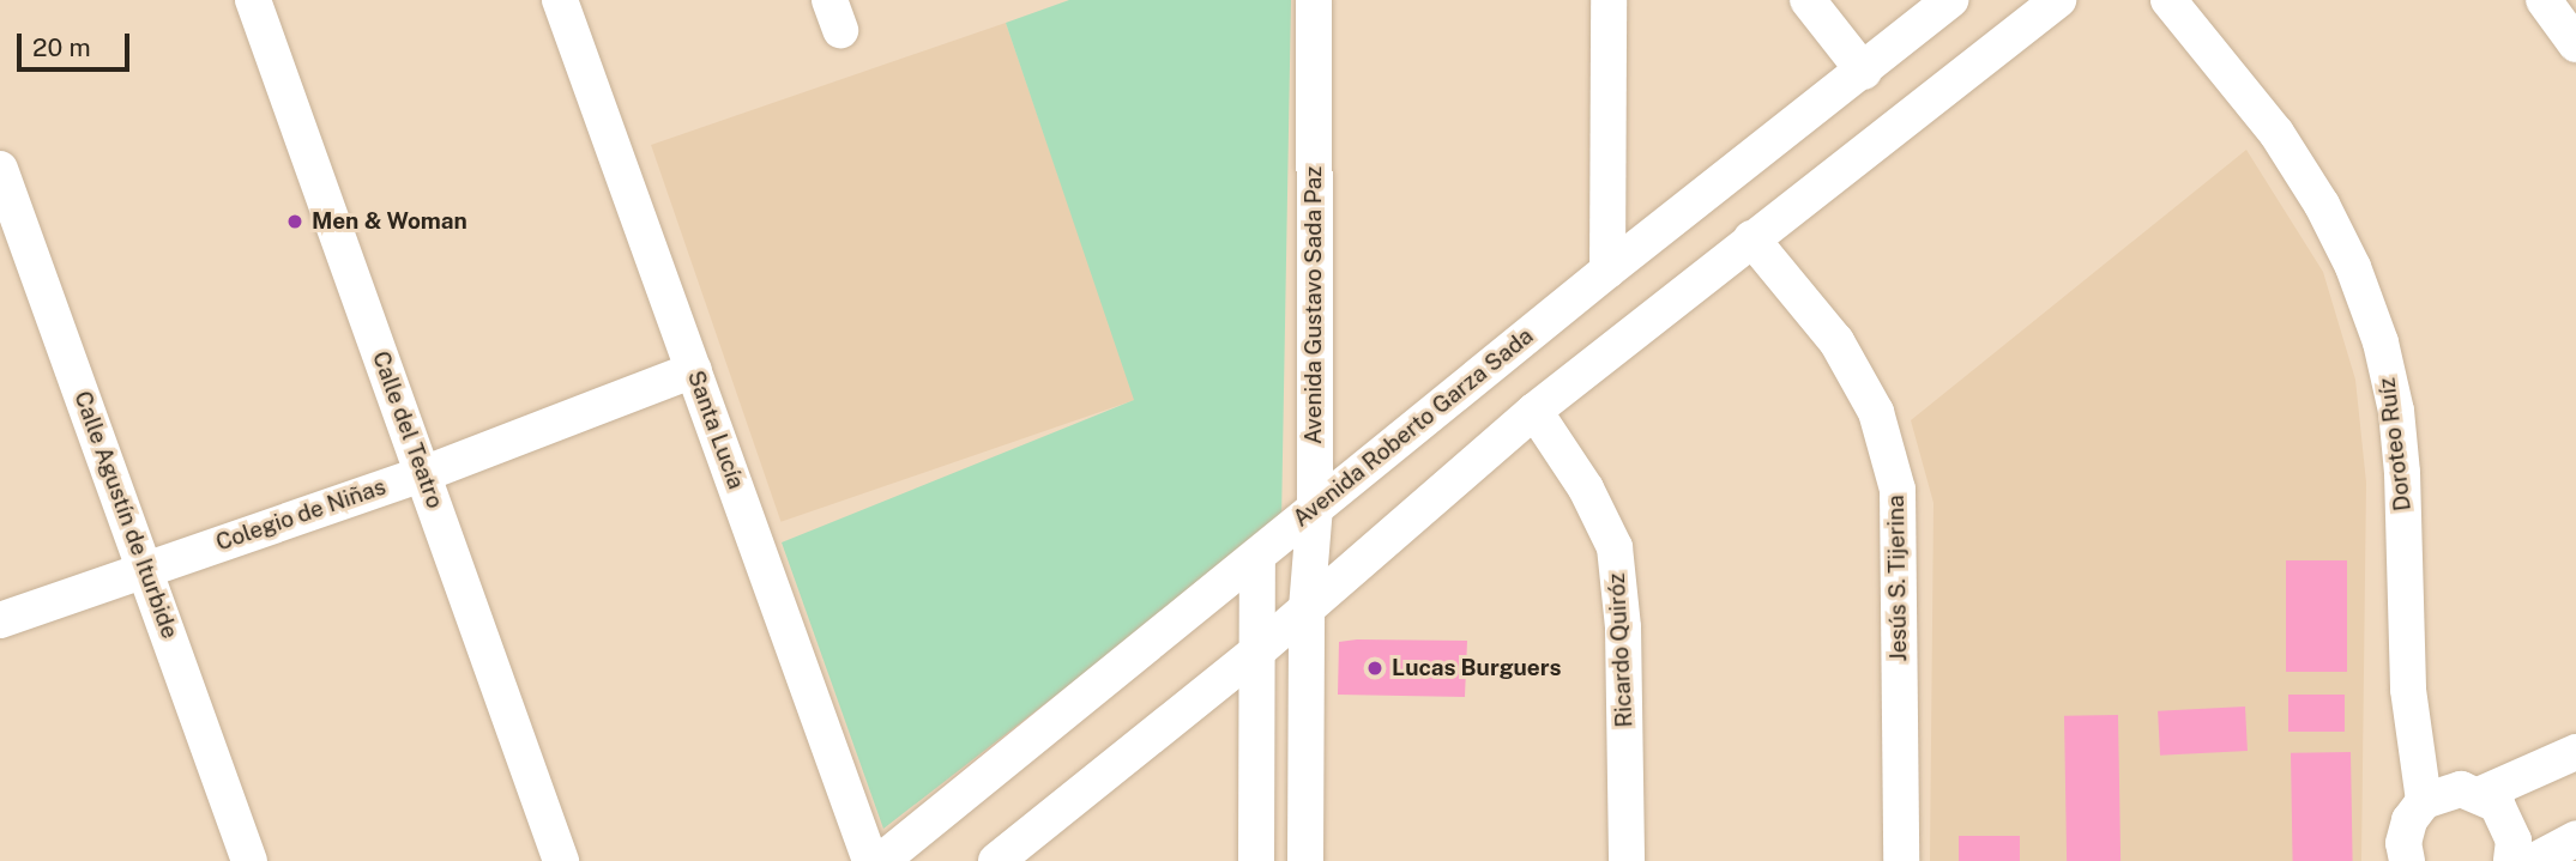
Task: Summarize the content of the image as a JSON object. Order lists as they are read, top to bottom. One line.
{"streets":{"street":["Avenida Gustavo Sada Paz","Avenida Roberto Garza Sada","Calle del Teatro","Santa Lucía","Doroteo Ruíz","Calle Agustín de Iturbide","Colegio de Niñas","Jesús S. Tijerina","Ricardo Quiróz"]},"crossings":[["Avenida Gustavo Sada Paz","Avenida Roberto Garza Sada"],["Calle del Teatro","Colegio de Niñas"],["Santa Lucía","Colegio de Niñas"],["Calle Agustín de Iturbide","Colegio de Niñas"]],"places":["Men & Woman","Lucas Burguers"],"scale_bar":"20 m"}
